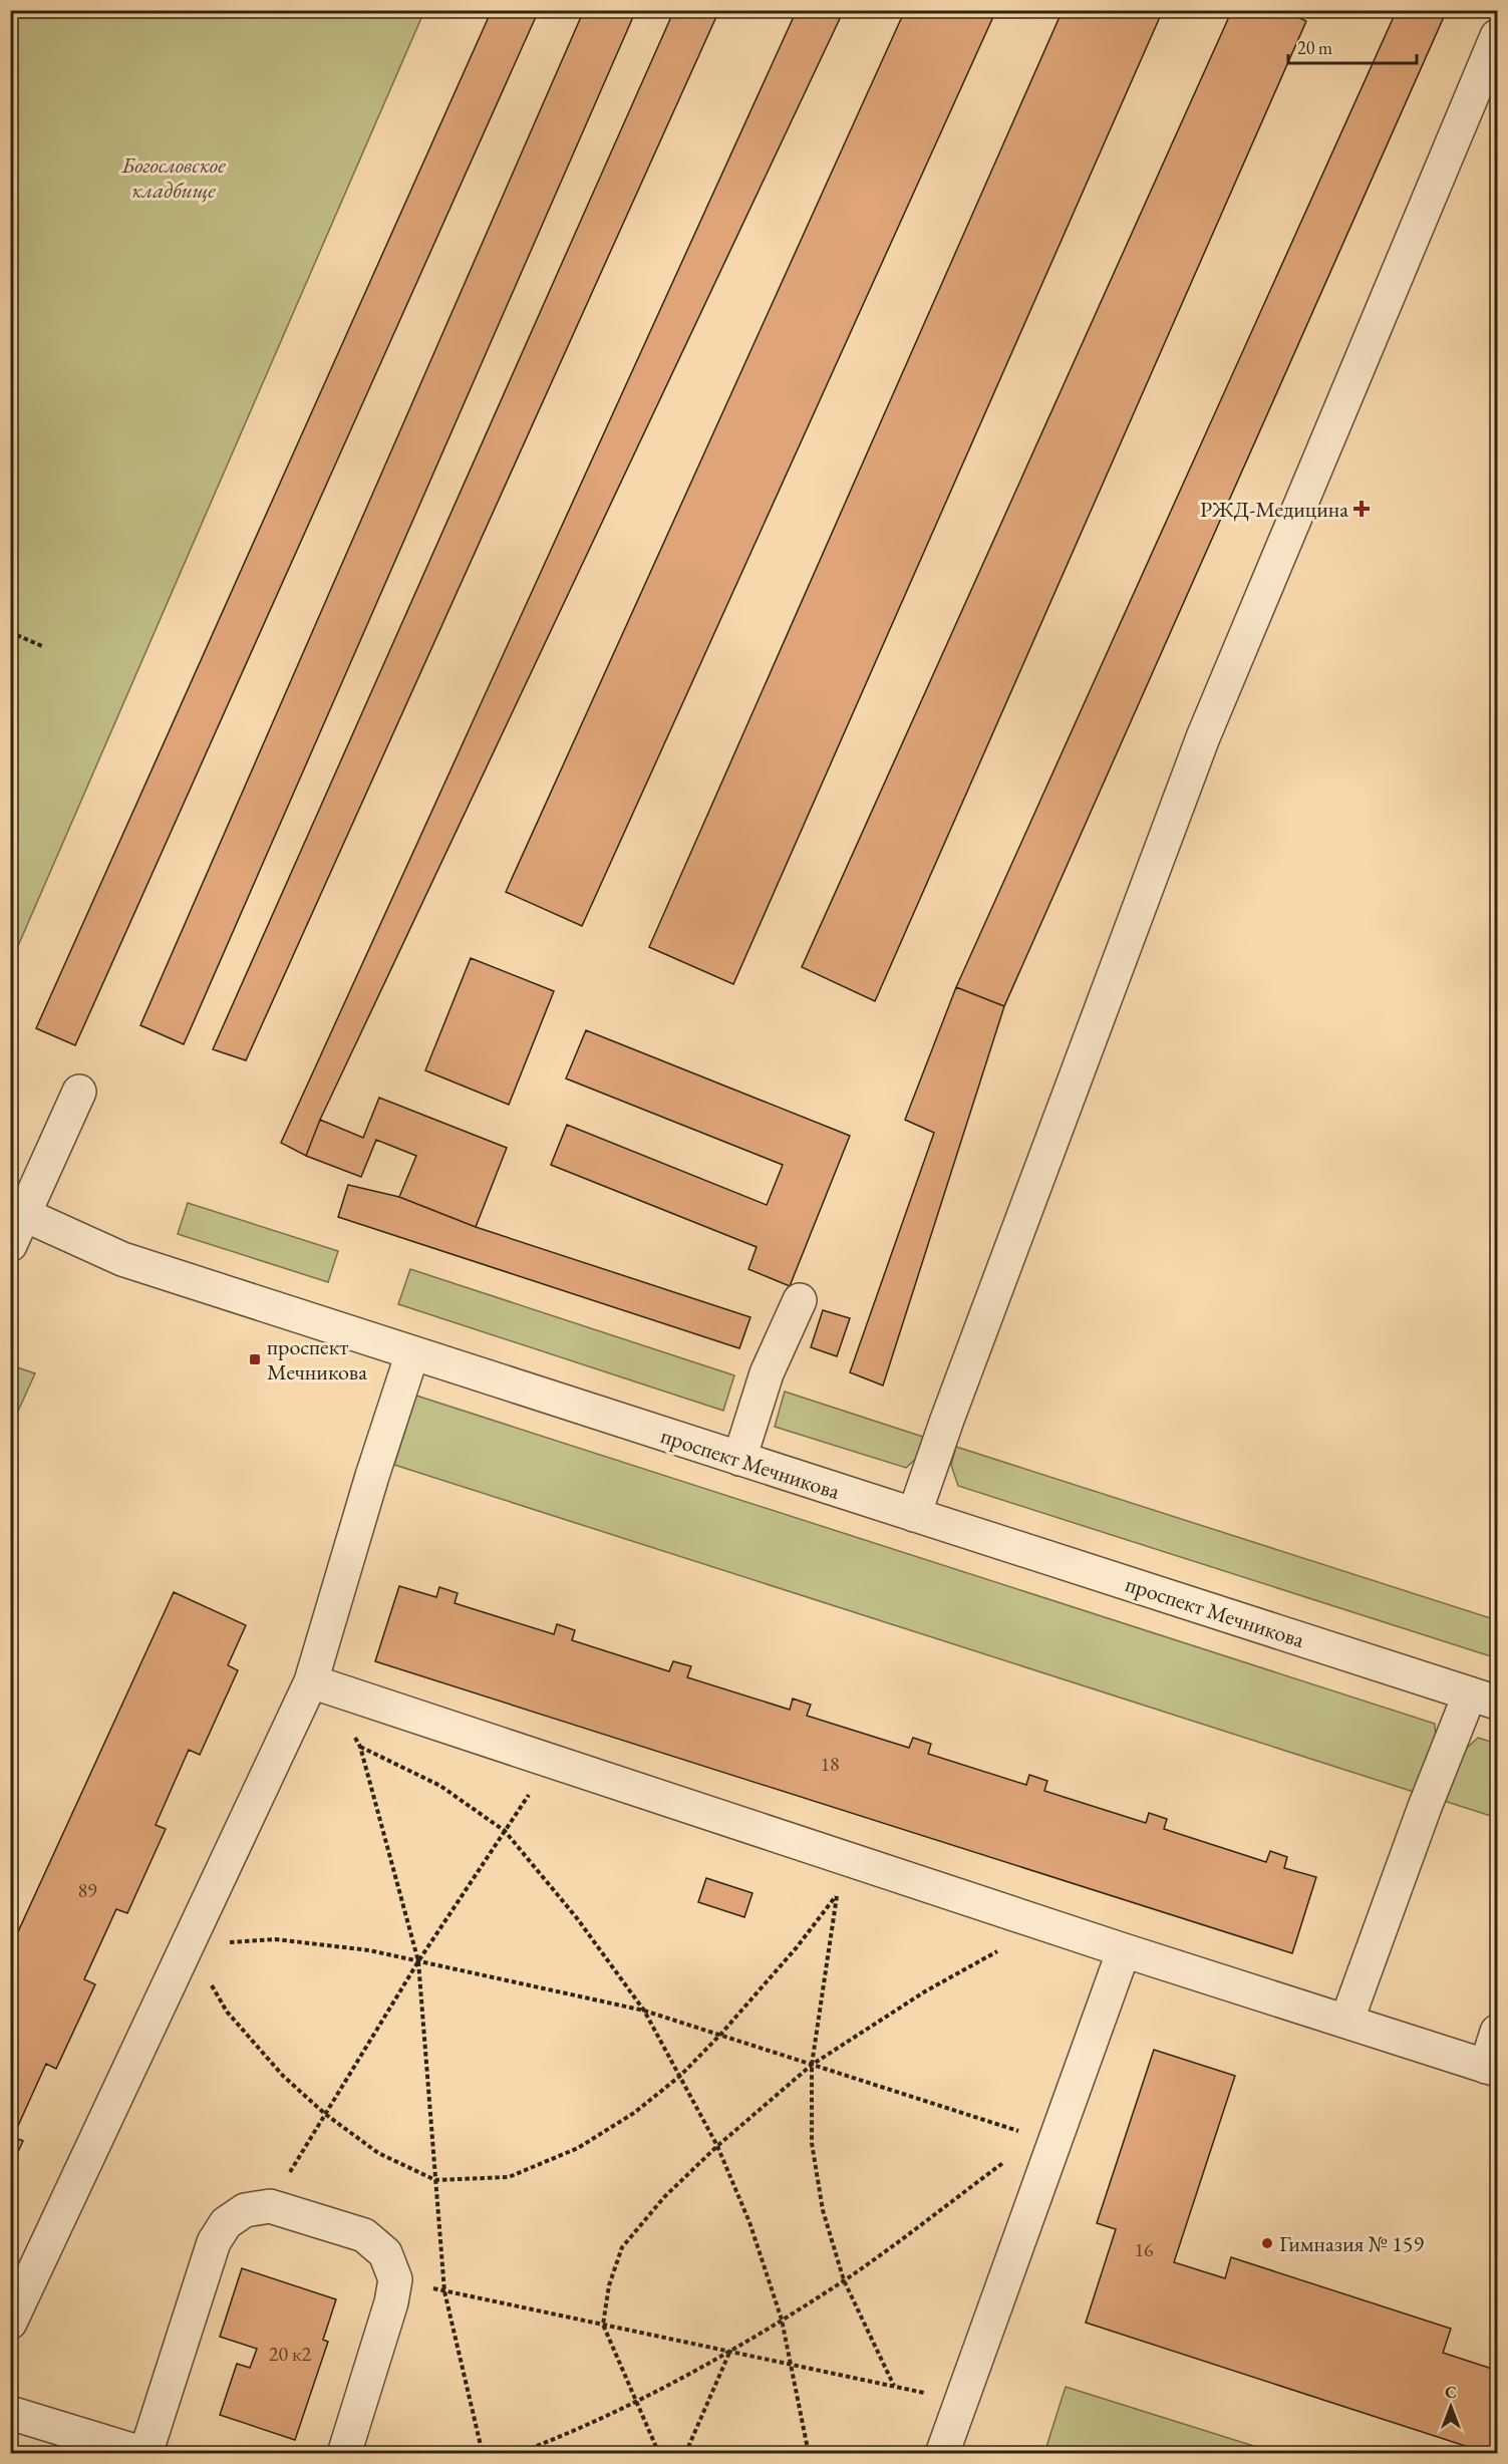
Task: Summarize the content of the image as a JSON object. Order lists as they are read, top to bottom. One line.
{"streets":{"street":["проспект Мечникова"]},"parks":["Богословское кладбище"],"places":{"health":["РЖД-Медицина"],"transit":["проспект Мечникова"],"other":["Гимназия № 159"]},"house_numbers":["18","89","16","20 к2"],"scale_bar":"20 m","north":"top"}
